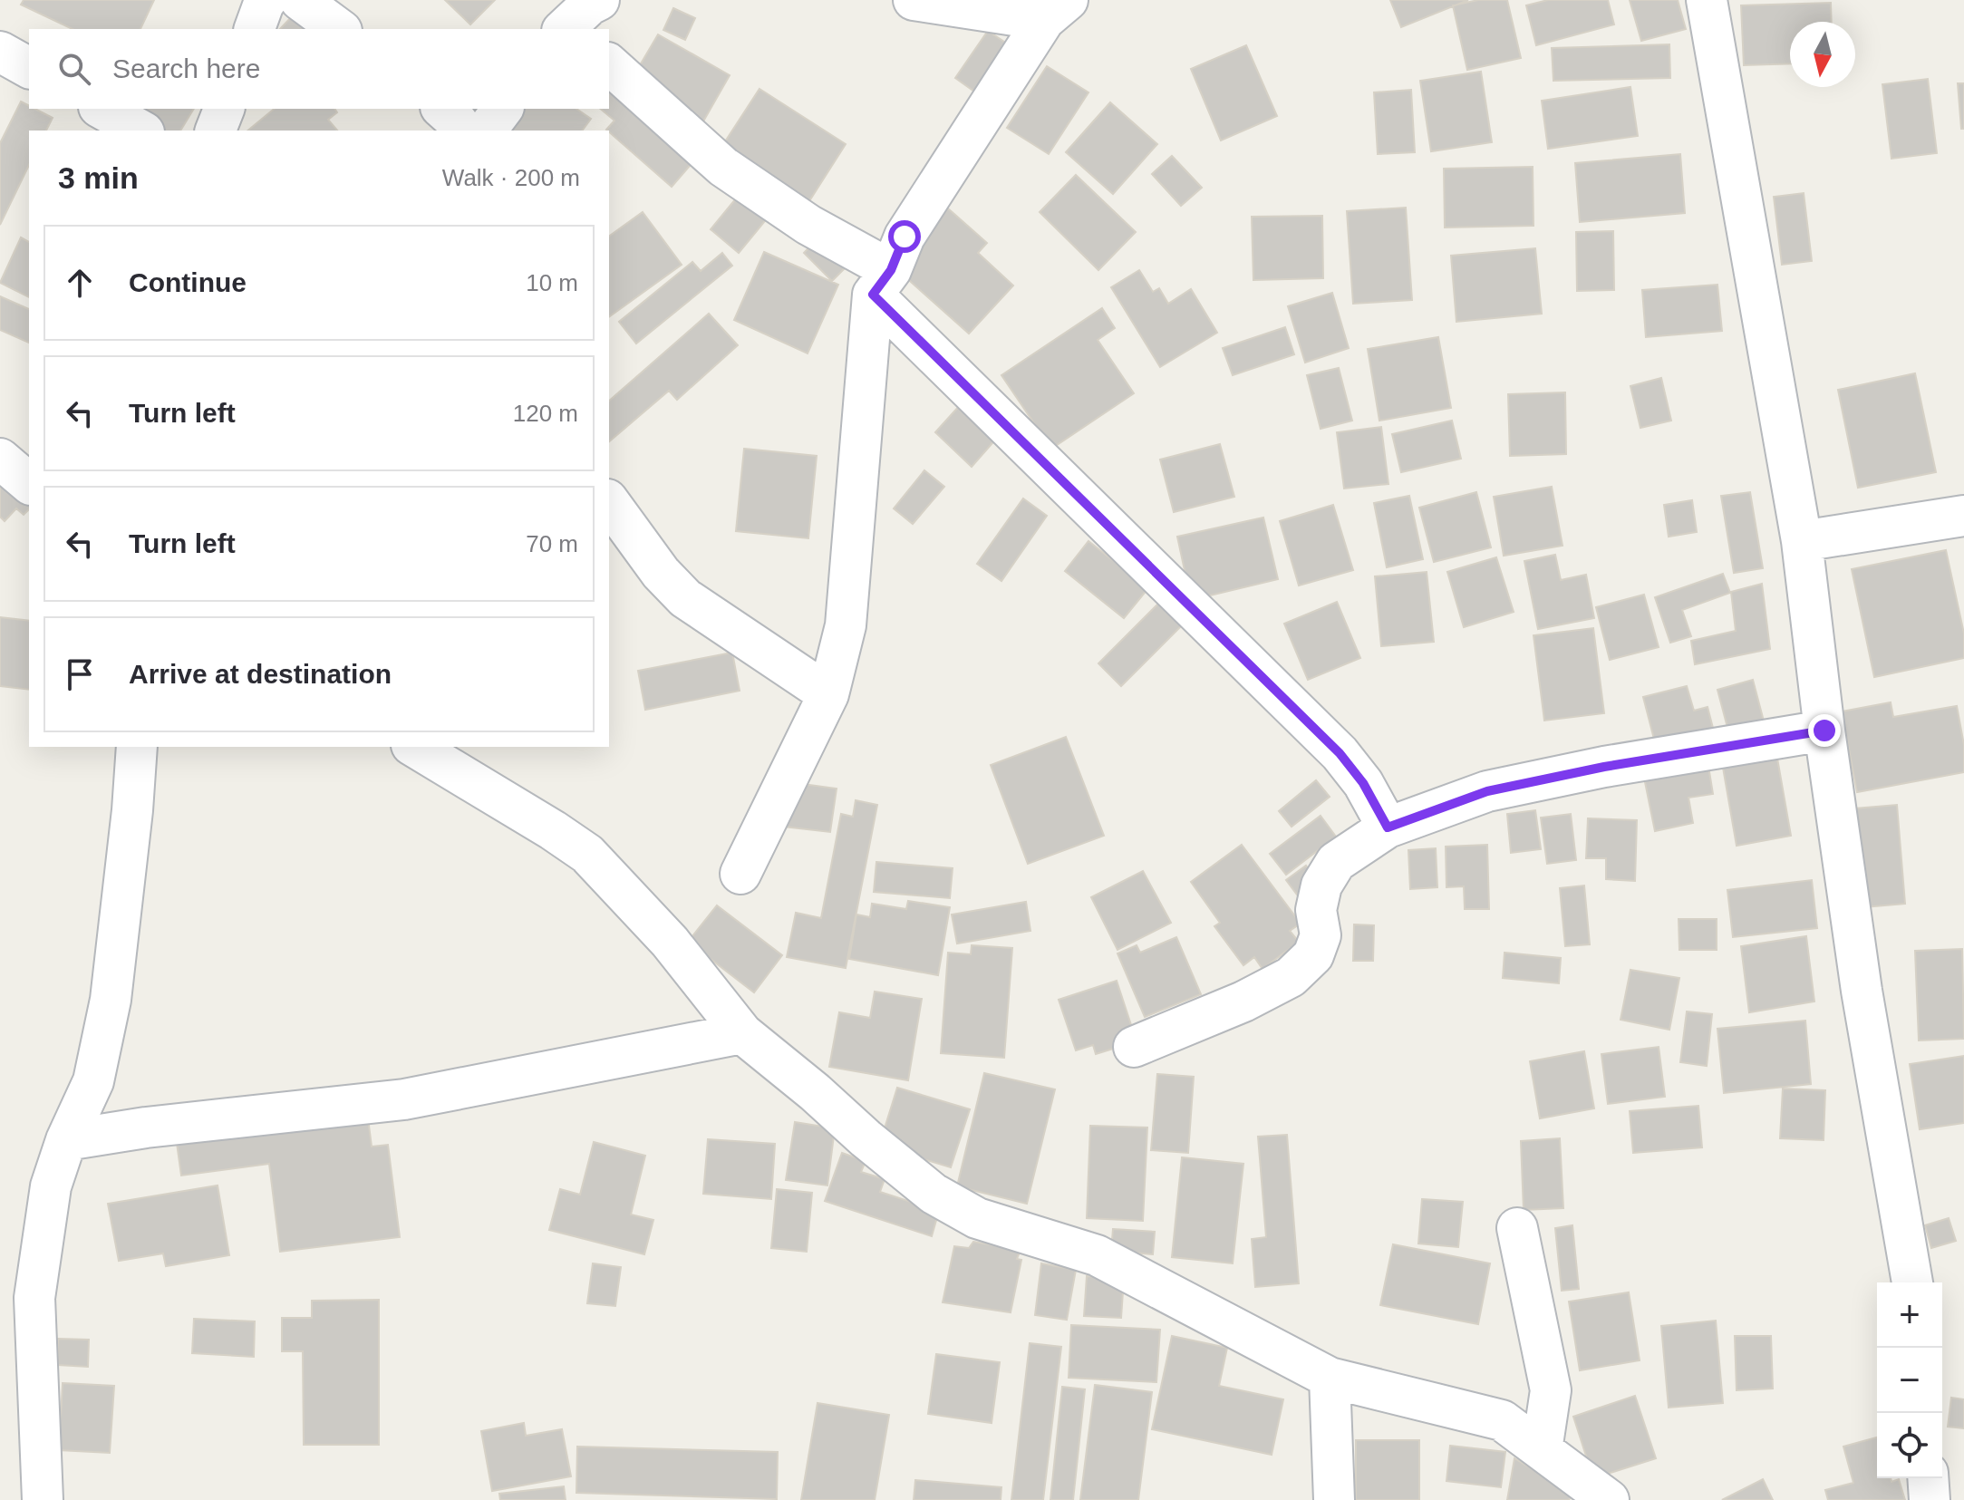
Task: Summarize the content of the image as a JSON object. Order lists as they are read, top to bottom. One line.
{"north":"bottom","page":{"search":"Search here","heading":["3 min","Walk · 200 m"],"list":[["Continue","10 m"],["Turn left","120 m"],["Turn left","70 m"],"Arrive at destination"],"map_buttons":["+","−"]}}
